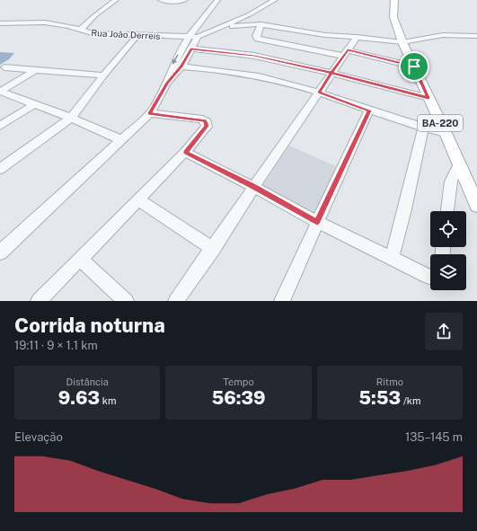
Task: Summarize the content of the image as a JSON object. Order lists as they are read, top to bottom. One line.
{"streets":{"main road":["BA-220"],"street":["Rua João Derreis"]},"page":{"heading":["Corrida noturna","19:11 · 9 × 1.1 km"],"stats":[["Distância","9.63 km"],["Tempo","56:39"],["Ritmo","5:53 /km"]],"chart":["Elevação","135–145 m"]}}
